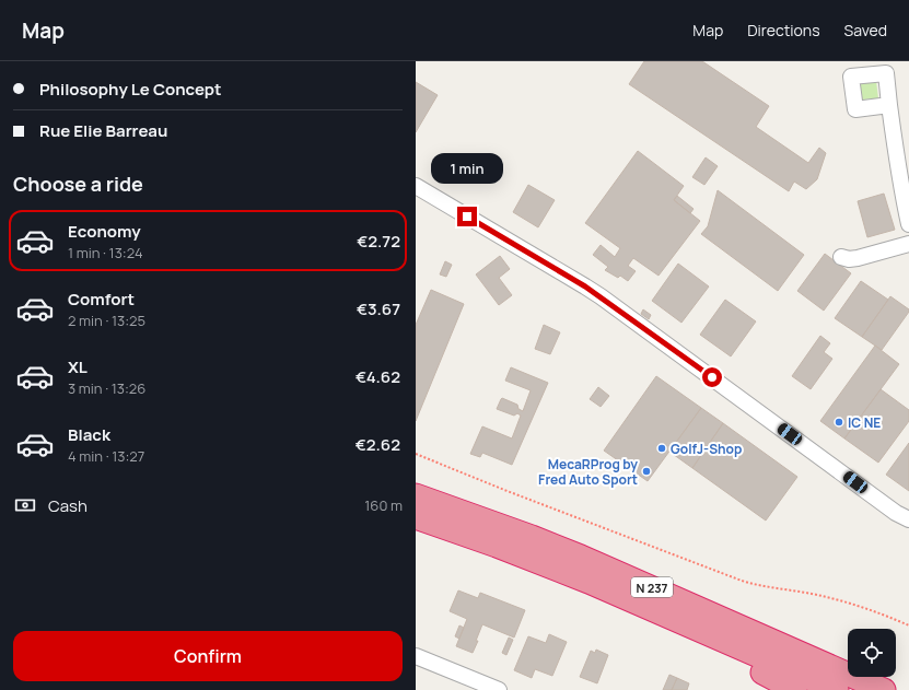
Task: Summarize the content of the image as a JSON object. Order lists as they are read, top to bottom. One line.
{"streets":{"highway":["N 237"]},"places":["IC NE","GolfJ-Shop","MecaRProg by Fred Auto Sport"],"page":{"header":"Map","nav":["Map","Directions","Saved"],"banner":["Philosophy Le Concept","Rue Elie Barreau"],"bubble":"1 min","heading":"Choose a ride","list":[{"name":"Economy","note":"1 min · 13:24","value":"€2.72"},{"name":"Comfort","note":"2 min · 13:25","value":"€3.67"},{"name":"XL","note":"3 min · 13:26","value":"€4.62"},{"name":"Black","note":"4 min · 13:27","value":"€2.62"}],"pay":["Cash","160 m"],"buttons":"Confirm"}}
